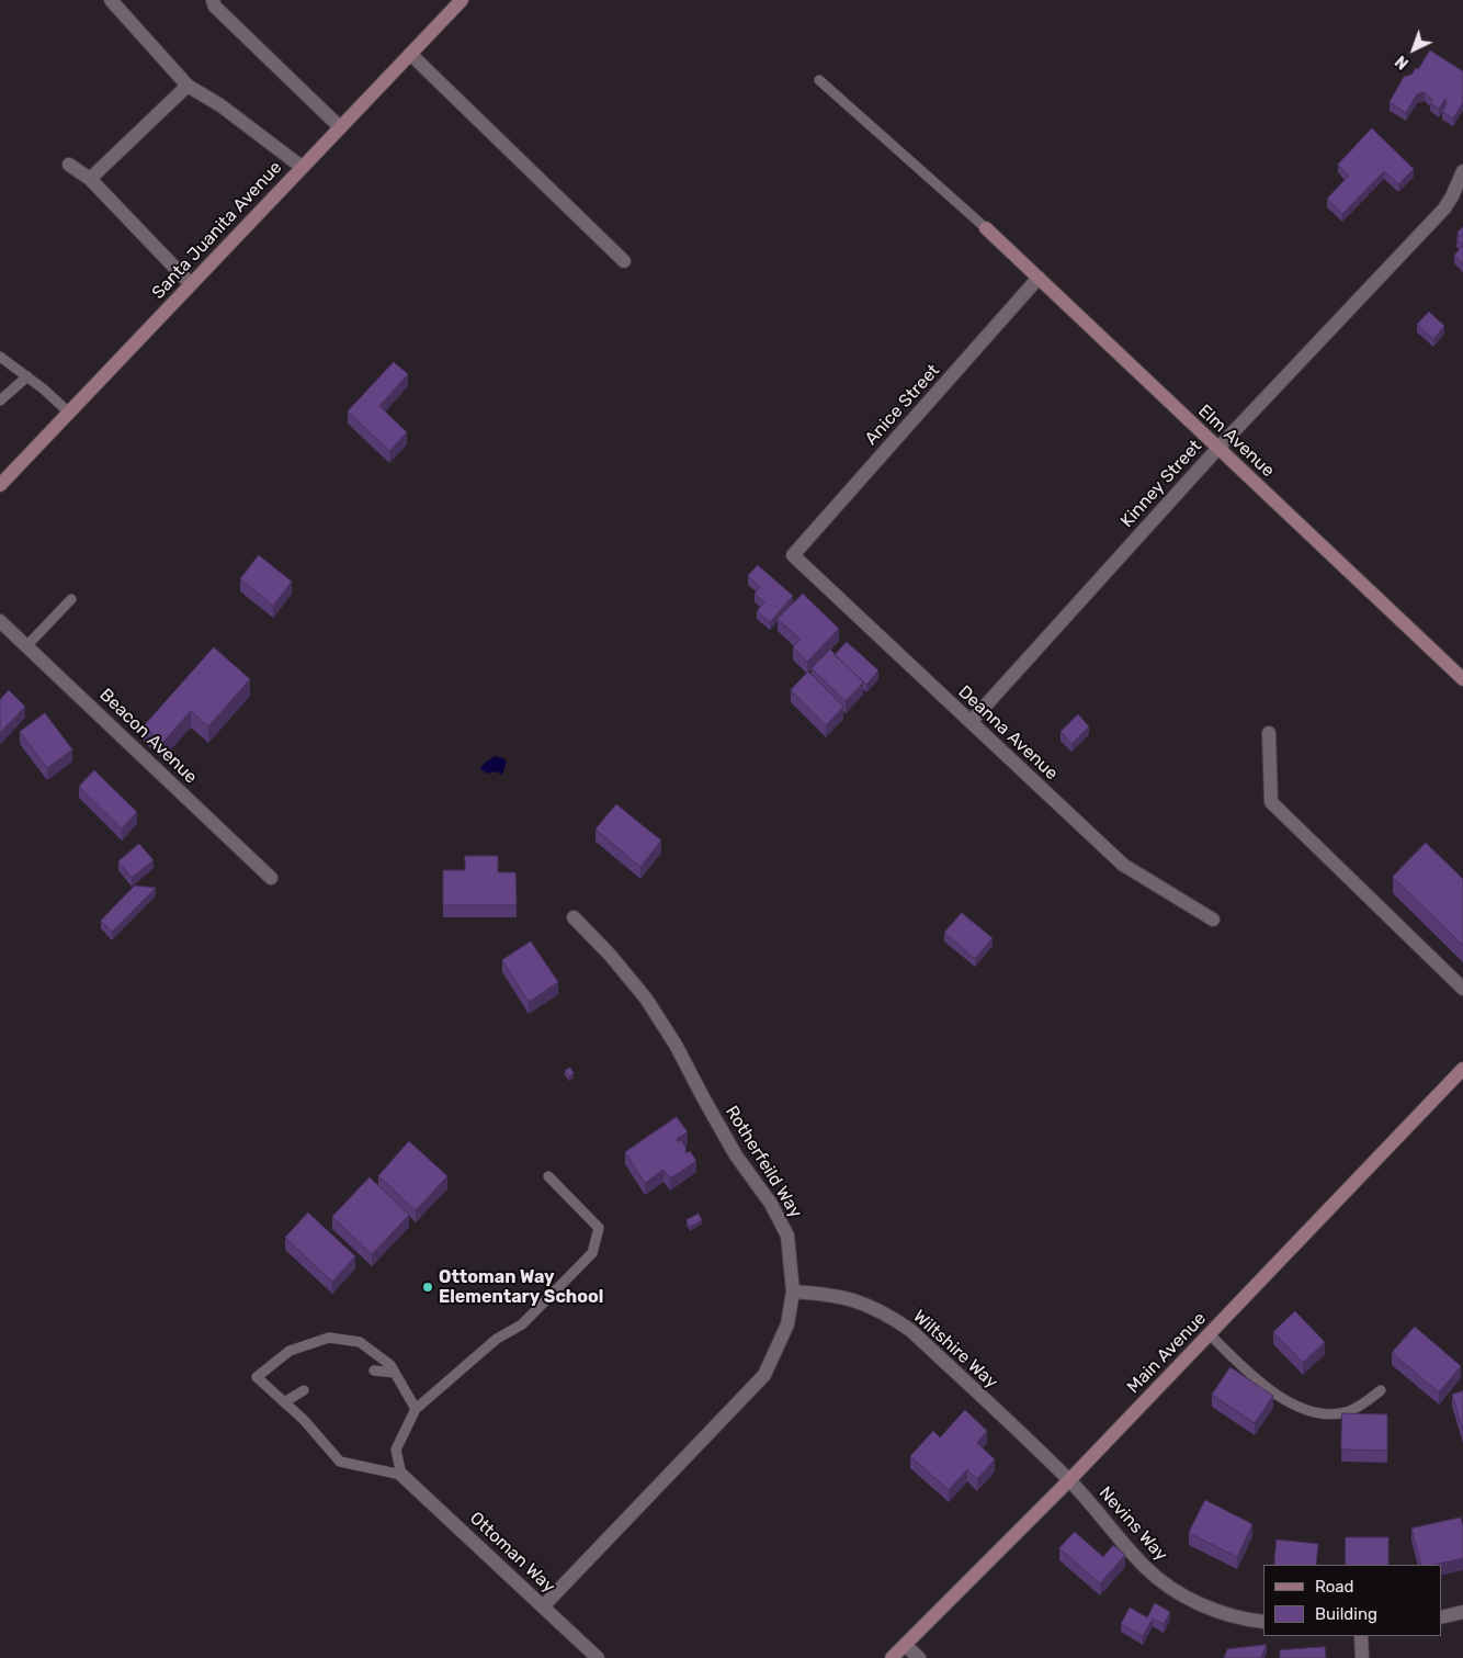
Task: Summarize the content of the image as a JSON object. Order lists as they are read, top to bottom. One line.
{"streets":{"street":["Santa Juanita Avenue","Anice Street","Elm Avenue","Kinney Street","Deanna Avenue","Beacon Avenue","Rotherfeild Way","Wiltshire Way","Main Avenue","Nevins Way","Ottoman Way"]},"crossings":[["Anice Street","Elm Avenue"],["Anice Street","Deanna Avenue"],["Elm Avenue","Kinney Street"],["Kinney Street","Deanna Avenue"],["Rotherfeild Way","Wiltshire Way"],["Rotherfeild Way","Ottoman Way"],["Wiltshire Way","Main Avenue"],["Wiltshire Way","Nevins Way"],["Main Avenue","Nevins Way"]],"places":["Ottoman Way Elementary School"],"legend":["Road","Building"],"north":"bottom left"}
